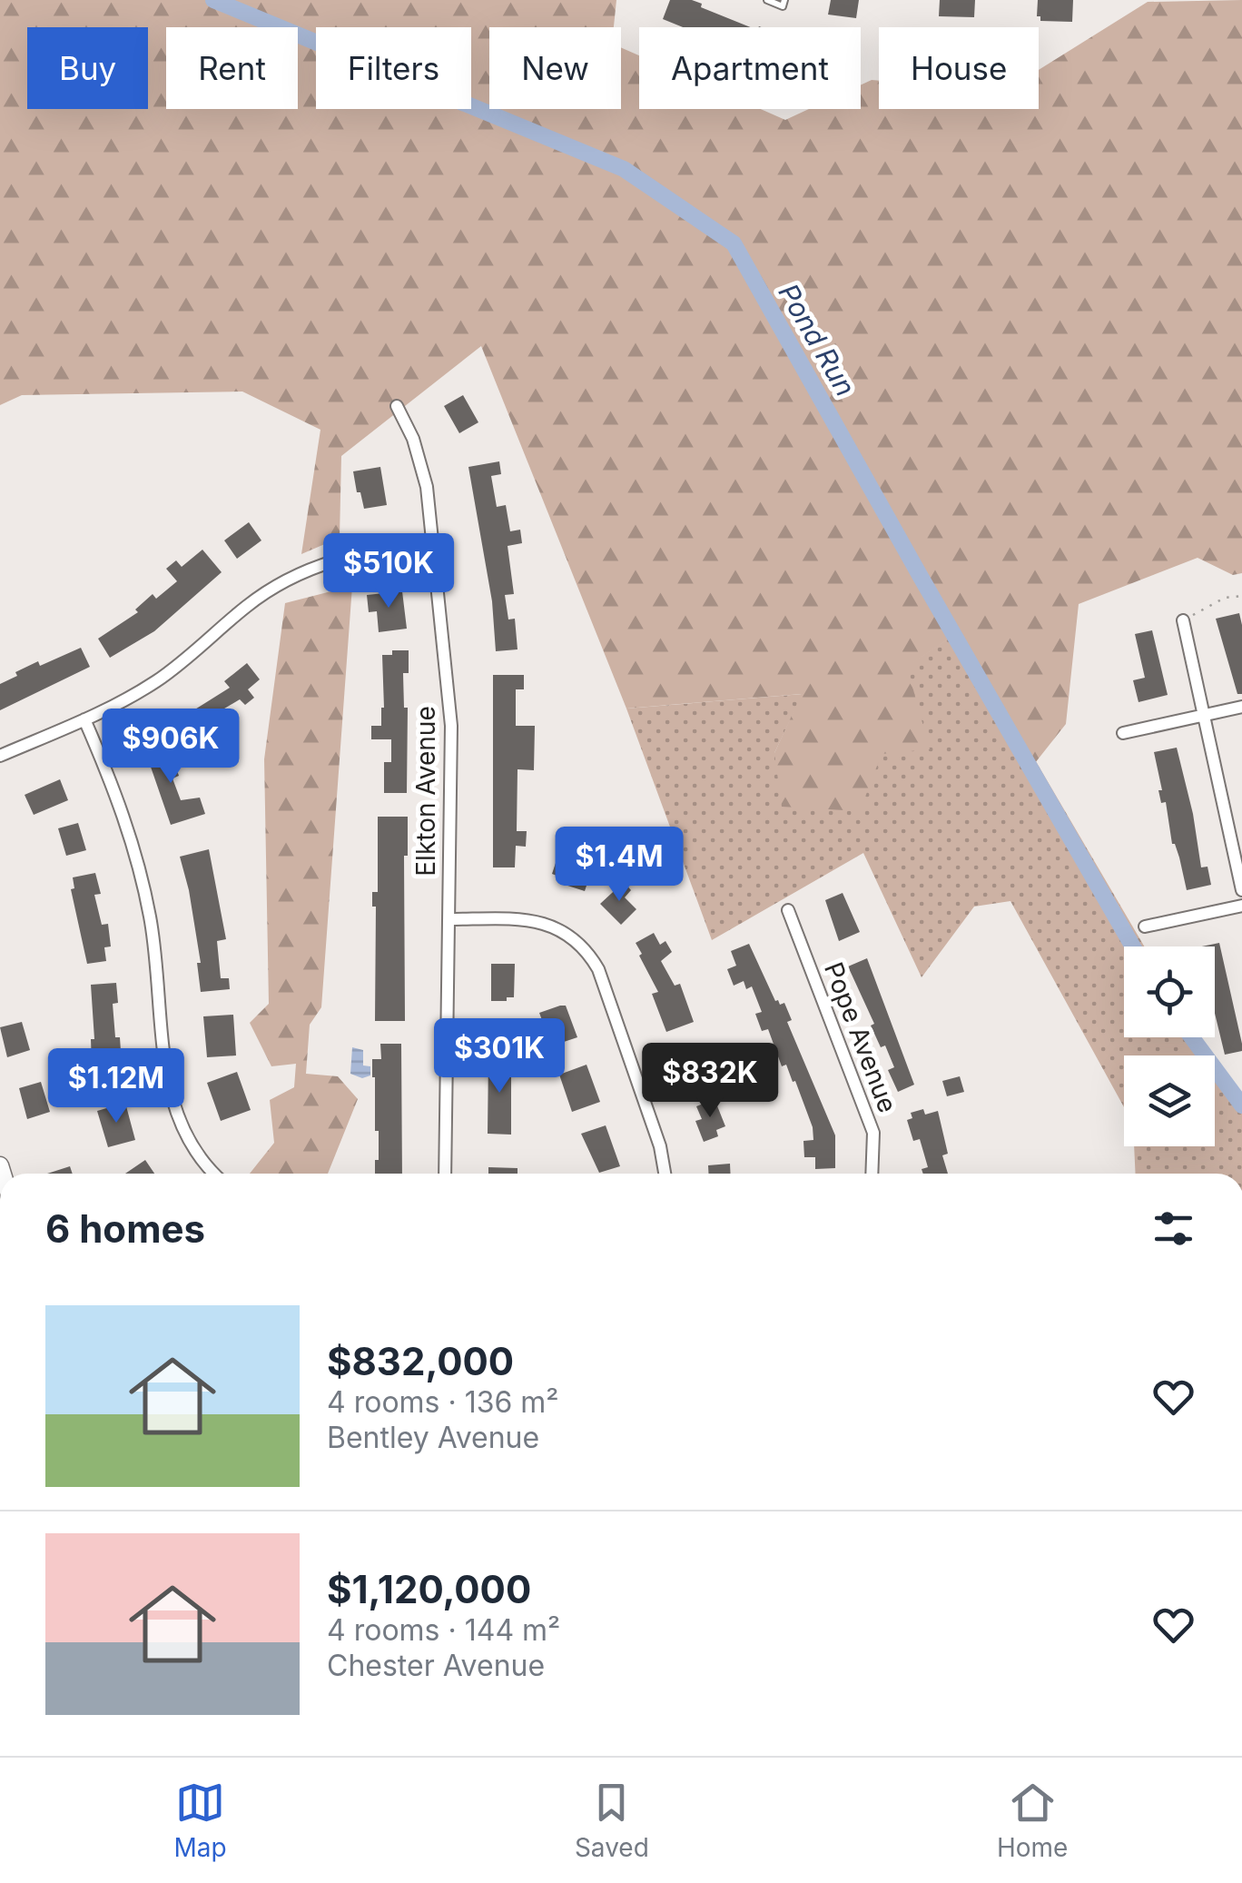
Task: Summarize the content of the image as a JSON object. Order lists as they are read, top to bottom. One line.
{"streets":{"street":["Elkton Avenue","Pope Avenue"]},"water":["Pond Run"],"page":{"chip":["Buy","Rent","Filters","New","Apartment","House"],"price":["$510K","$906K","$1.4M","$301K","$832K","$1.12M"],"heading":"6 homes","list":[{"name":"$832,000","note":"4 rooms · 136 m² · Bentley Avenue"},{"name":"$1,120,000","note":"4 rooms · 144 m² · Chester Avenue"}],"tabs":["Map","Saved","Home"]}}
